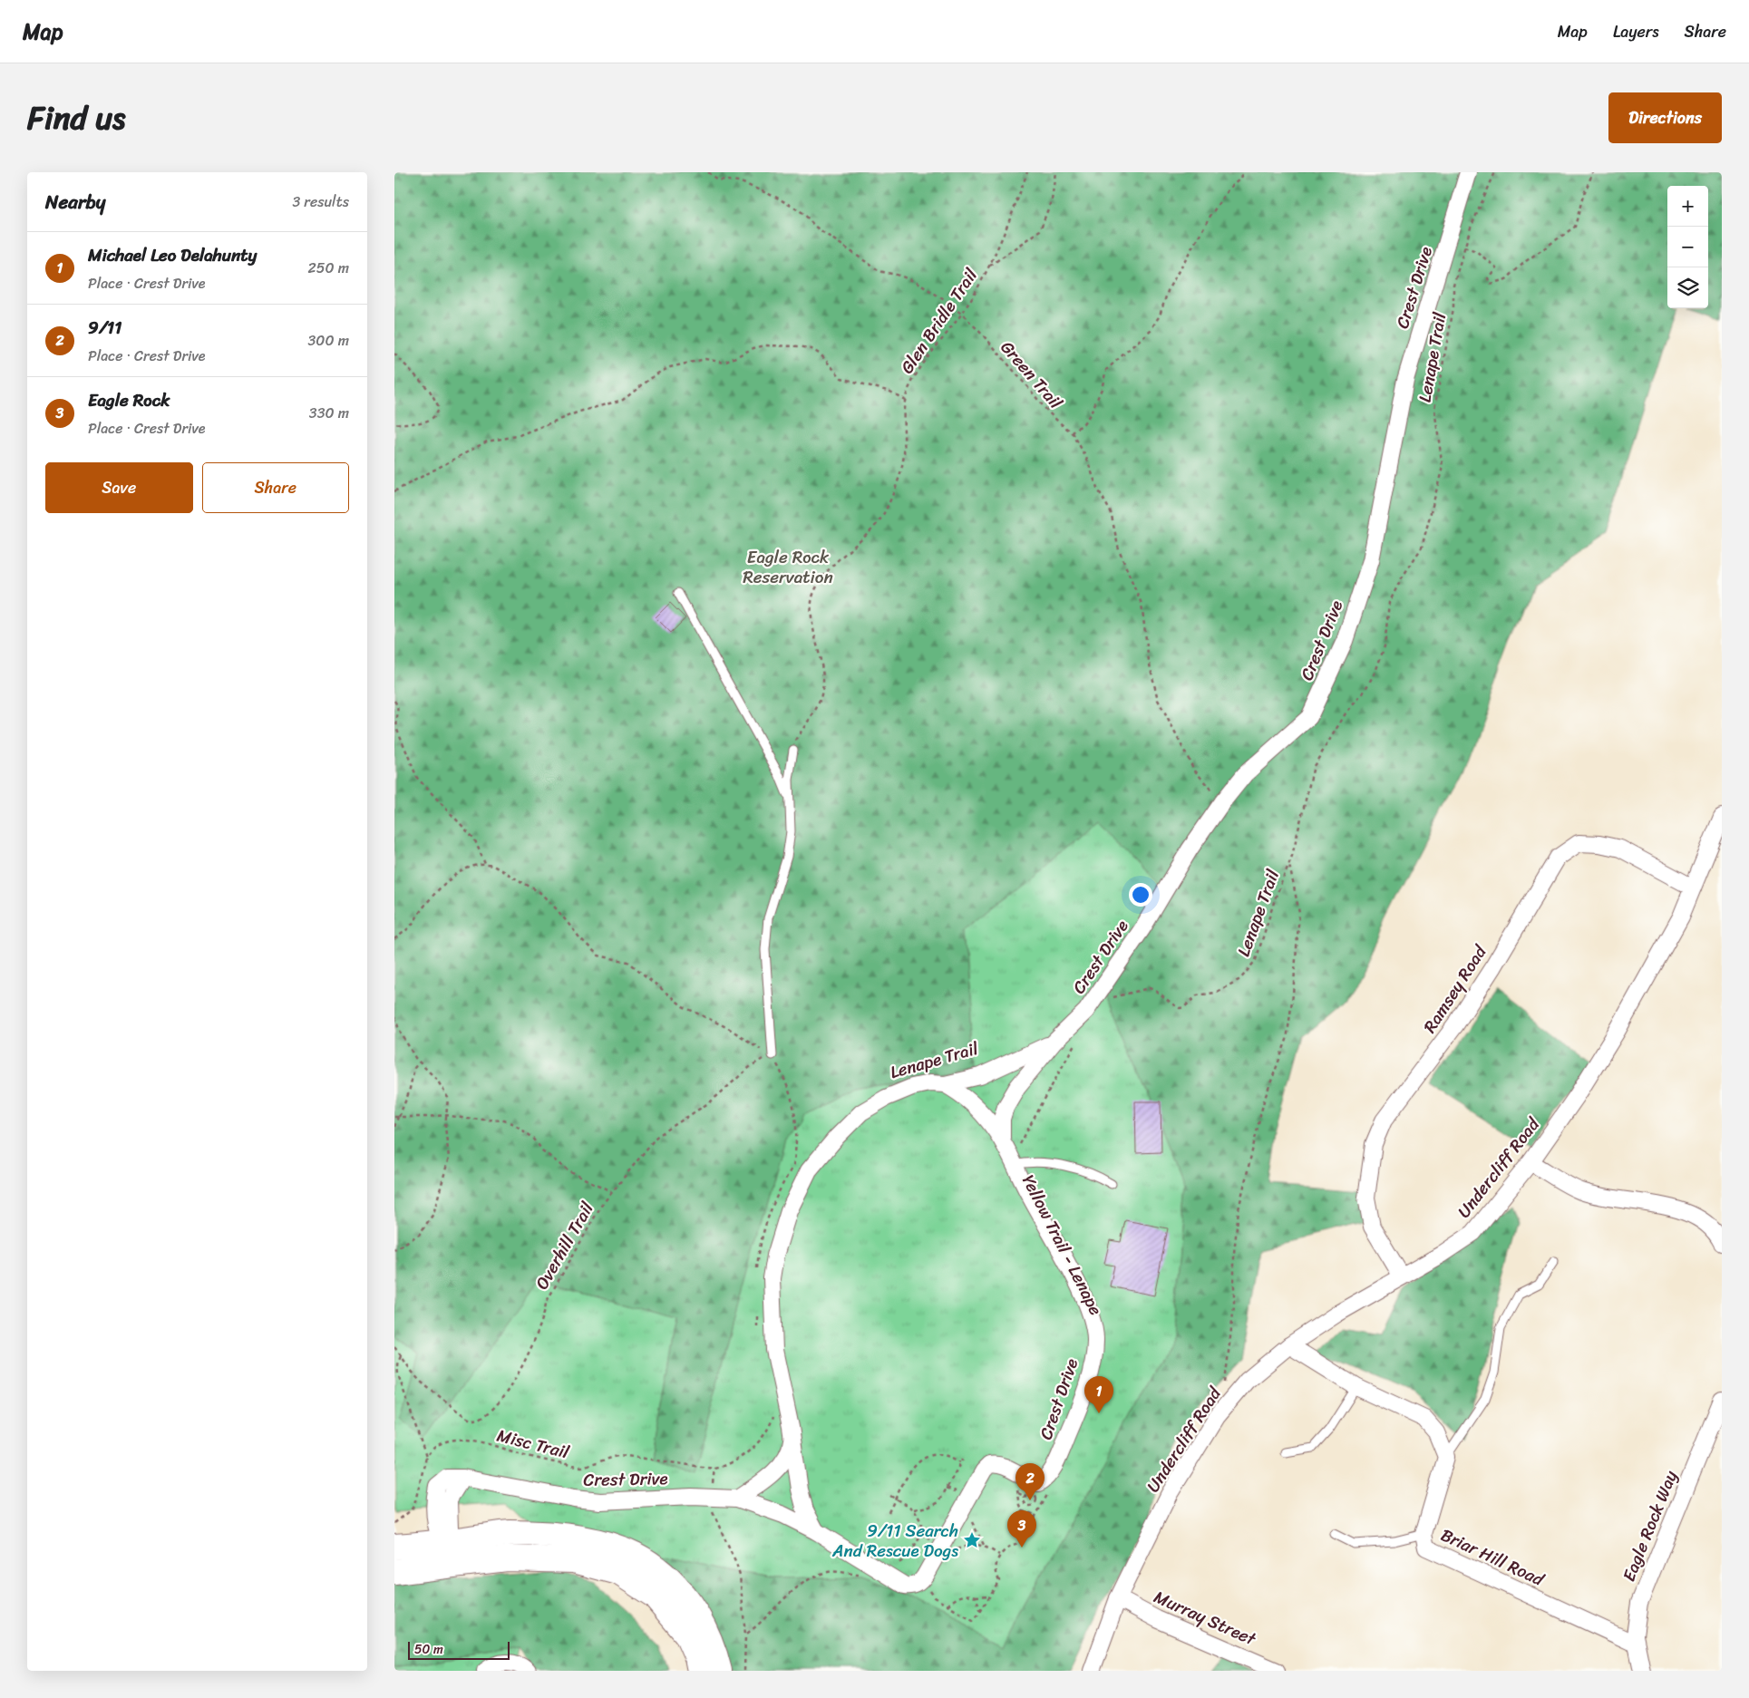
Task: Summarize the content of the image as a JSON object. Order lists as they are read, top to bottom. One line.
{"streets":{"street":["Crest Drive","Ramsey Road","Undercliff Road","Eagle Rock Way","Briar Hill Road","Murray Street"],"path":["Glen Bridle Trail","Lenape Trail","Green Trail","Overhill Trail","Misc Trail"]},"crossings":[["Crest Drive","Lenape Trail"],["Glen Bridle Trail","Green Trail"],["Ramsey Road","Undercliff Road"],["Undercliff Road","Murray Street"],["Eagle Rock Way","Briar Hill Road"]],"parks":["Eagle Rock Reservation"],"places":{"place":["9/11 Search And Rescue Dogs"]},"scale_bar":"50 m","page":{"header":"Map","nav":["Map","Layers","Share"],"title":"Find us","buttons":["Directions",["Save","Share"]],"heading":["Nearby","3 results"],"map_buttons":["+","−"],"list":[{"mark":"1","name":"Michael Leo Delahunty","note":"Place · Crest Drive","value":"250 m"},{"mark":"2","name":"9/11","note":"Place · Crest Drive","value":"300 m"},{"mark":"3","name":"Eagle Rock","note":"Place · Crest Drive","value":"330 m"}],"pins":["1","2","3"],"scale":"50 m"}}
